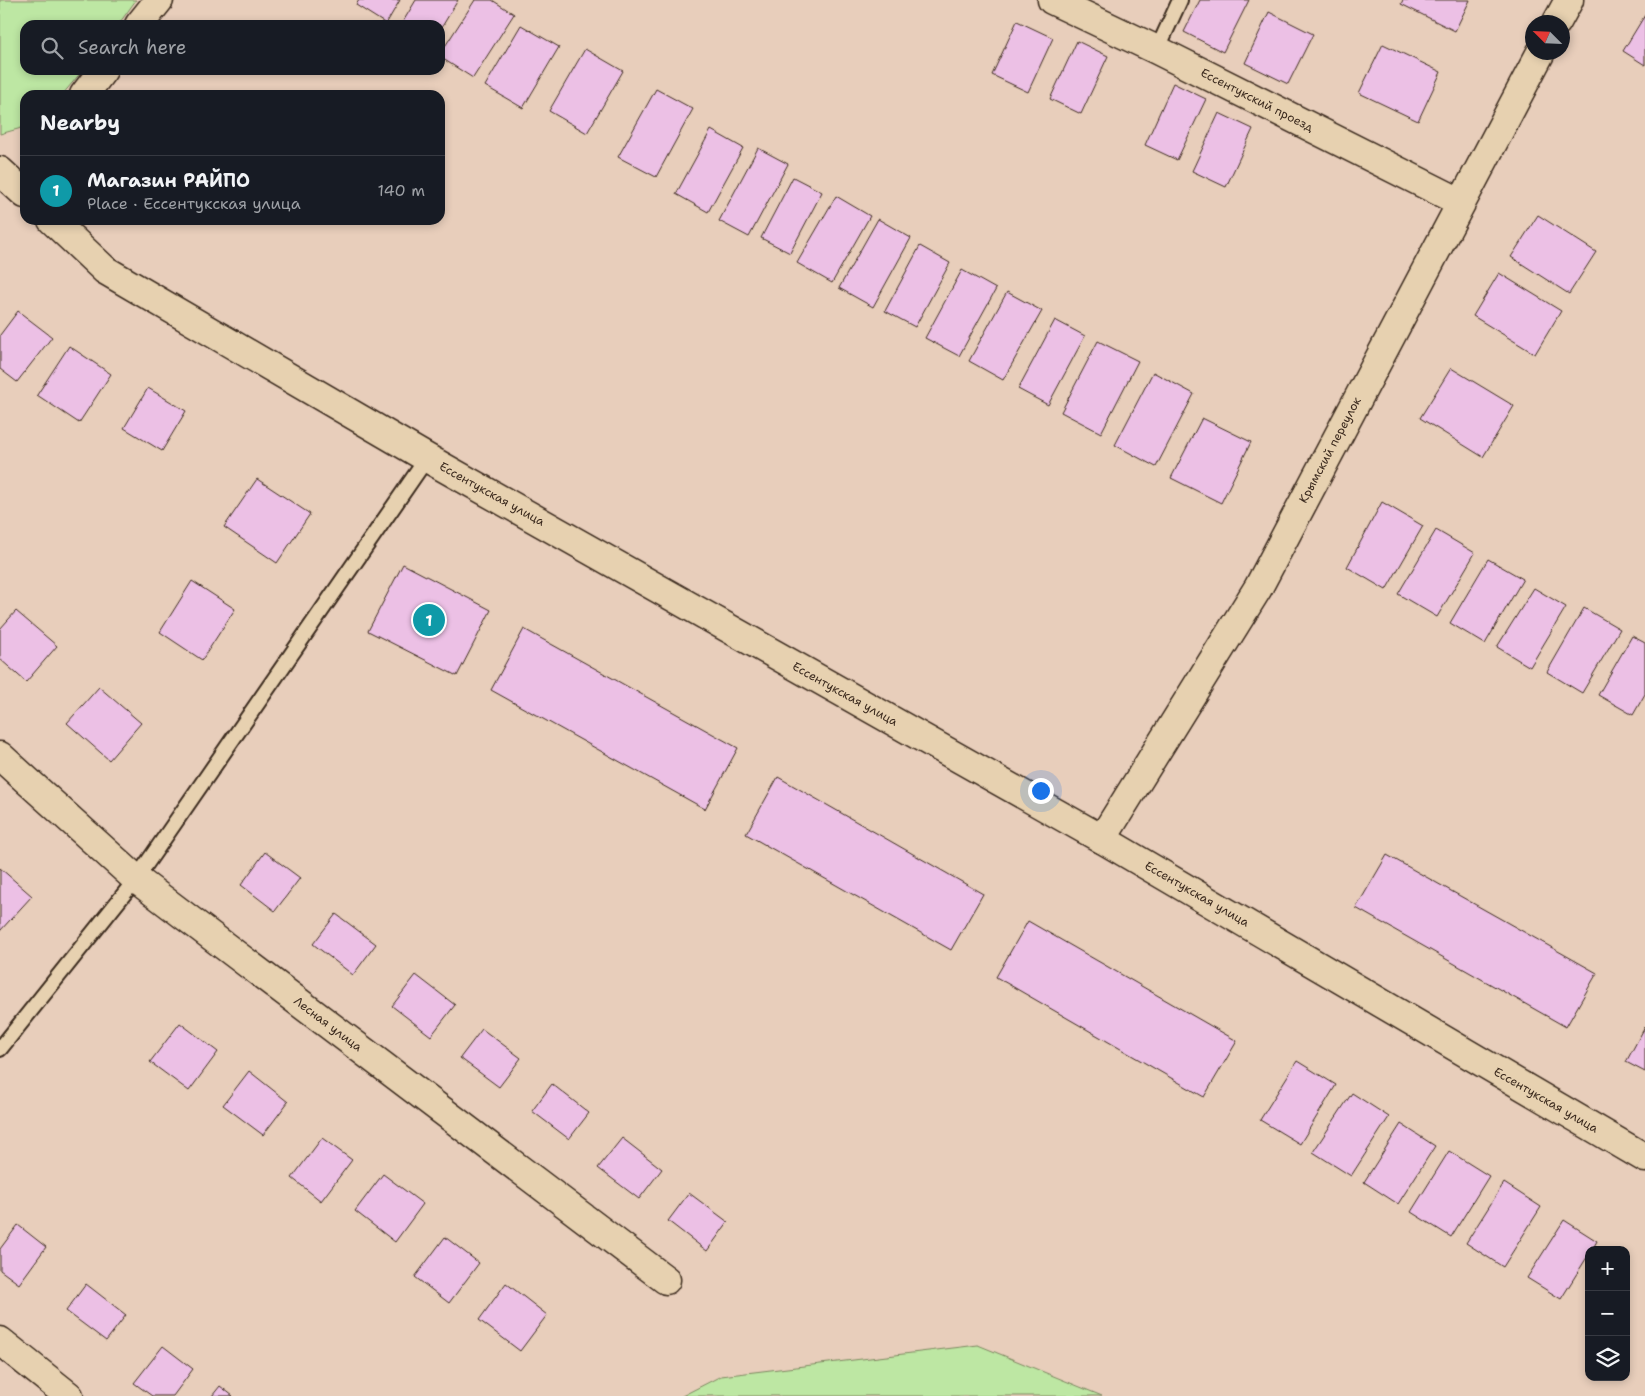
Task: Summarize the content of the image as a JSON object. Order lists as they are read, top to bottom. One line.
{"streets":{"street":["Ессентукский проезд","Крымский переулок","Ессентукская улица","Лесная улица"]},"crossings":[["Ессентукский проезд","Крымский переулок"],["Крымский переулок","Ессентукская улица"]],"north":"top left","page":{"search":"Search here","heading":"Nearby","list":[{"mark":"1","name":"Магазин РАЙПО","note":"Place · Ессентукская улица","value":"140 m"}],"pins":"1","map_buttons":["+","−"]}}
